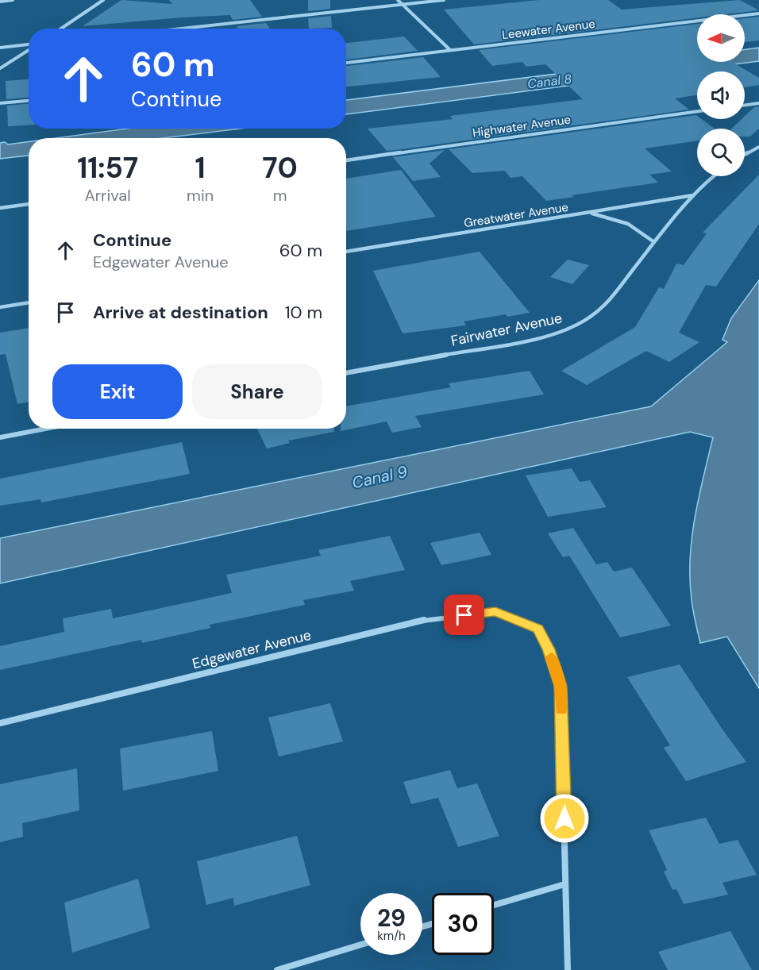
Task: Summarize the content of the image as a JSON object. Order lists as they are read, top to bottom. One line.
{"streets":{"street":["Leewater Avenue","Highwater Avenue","Greatwater Avenue","Fairwater Avenue","Edgewater Avenue"]},"crossings":[["Greatwater Avenue","Fairwater Avenue"]],"water":["Canal 8","Canal 9"],"north":"left","page":{"turn":["60 m","Continue"],"eta":["11:57","Arrival","1","min","70","m"],"list":[{"name":"Continue","note":"Edgewater Avenue","value":"60 m"},{"name":"Arrive at destination","value":"10 m"}],"buttons":["Exit","Share"],"speed":"29 km/h","limit":"30"}}
